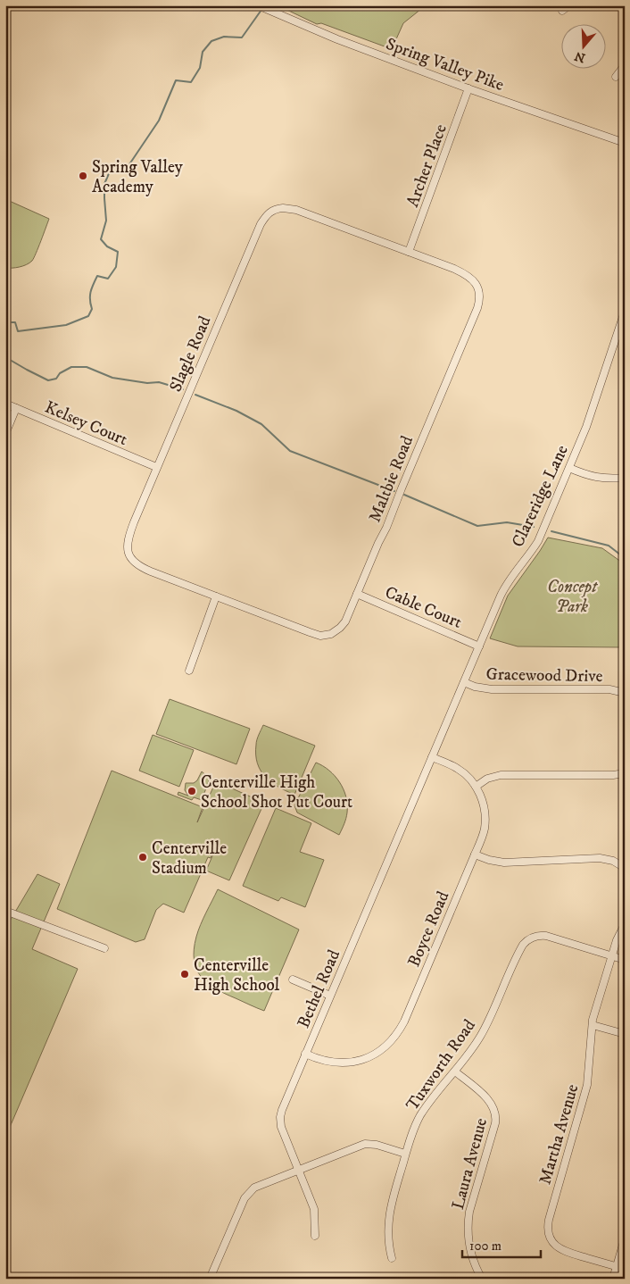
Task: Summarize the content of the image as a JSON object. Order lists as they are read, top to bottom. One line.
{"streets":{"street":["Spring Valley Pike","Archer Place","Slagle Road","Kelsey Court","Maltbie Road","Clareridge Lane","Cable Court","Gracewood Drive","Boyce Road","Bethel Road","Tuxworth Road","Martha Avenue","Laura Avenue"]},"crossings":[["Spring Valley Pike","Archer Place"],["Archer Place","Slagle Road"],["Archer Place","Maltbie Road"],["Slagle Road","Kelsey Court"],["Slagle Road","Maltbie Road"],["Maltbie Road","Cable Court"],["Clareridge Lane","Cable Court"],["Clareridge Lane","Gracewood Drive"],["Clareridge Lane","Boyce Road"],["Clareridge Lane","Bethel Road"],["Boyce Road","Bethel Road"],["Tuxworth Road","Martha Avenue"],["Tuxworth Road","Laura Avenue"]],"parks":["Concept Park"],"places":["Spring Valley Academy","Centerville High School Shot Put Court","Centerville Stadium","Centerville High School"],"scale_bar":"100 m","north":"bottom"}
